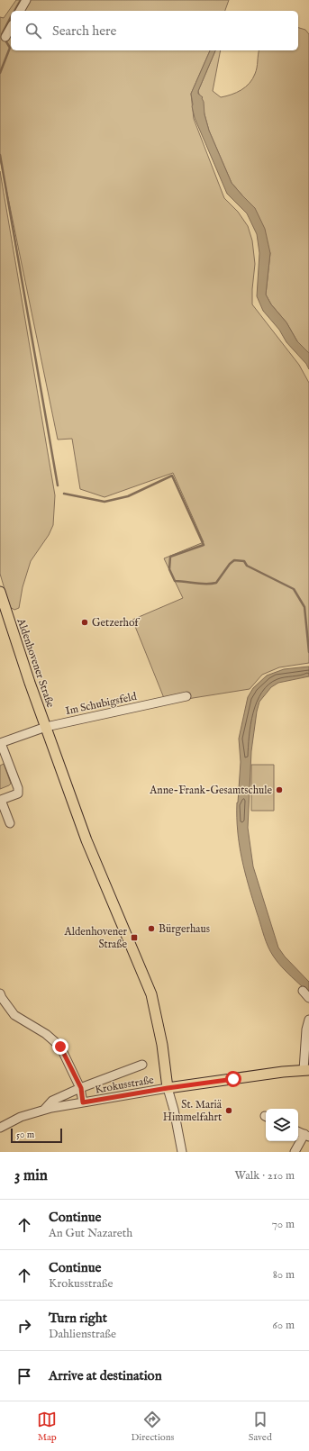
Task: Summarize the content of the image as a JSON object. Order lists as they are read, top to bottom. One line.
{"streets":{"main road":["Aldenhovener Straße"],"street":["Im Schubigsfeld","Krokusstraße"]},"crossings":[["Aldenhovener Straße","Im Schubigsfeld"],["Aldenhovener Straße","Krokusstraße"]],"places":{"other":["Getzerhof","Anne-Frank-Gesamtschule","Bürgerhaus","St. Mariä Himmelfahrt"],"transit":["Aldenhovener Straße"]},"scale_bar":"50 m","page":{"search":"Search here","scale":"50 m","heading":["3 min","Walk · 210 m"],"list":[["Continue","An Gut Nazareth","70 m"],["Continue","Krokusstraße","80 m"],["Turn right","Dahlienstraße","60 m"],"Arrive at destination"],"nav":["Map","Directions","Saved"]}}
